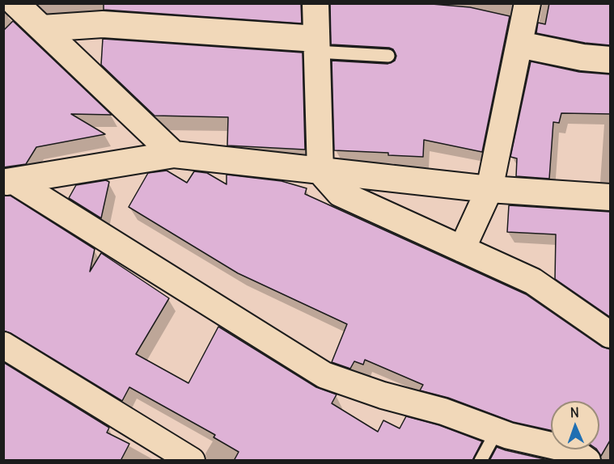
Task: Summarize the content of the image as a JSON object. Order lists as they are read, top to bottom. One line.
{"north":"top"}
